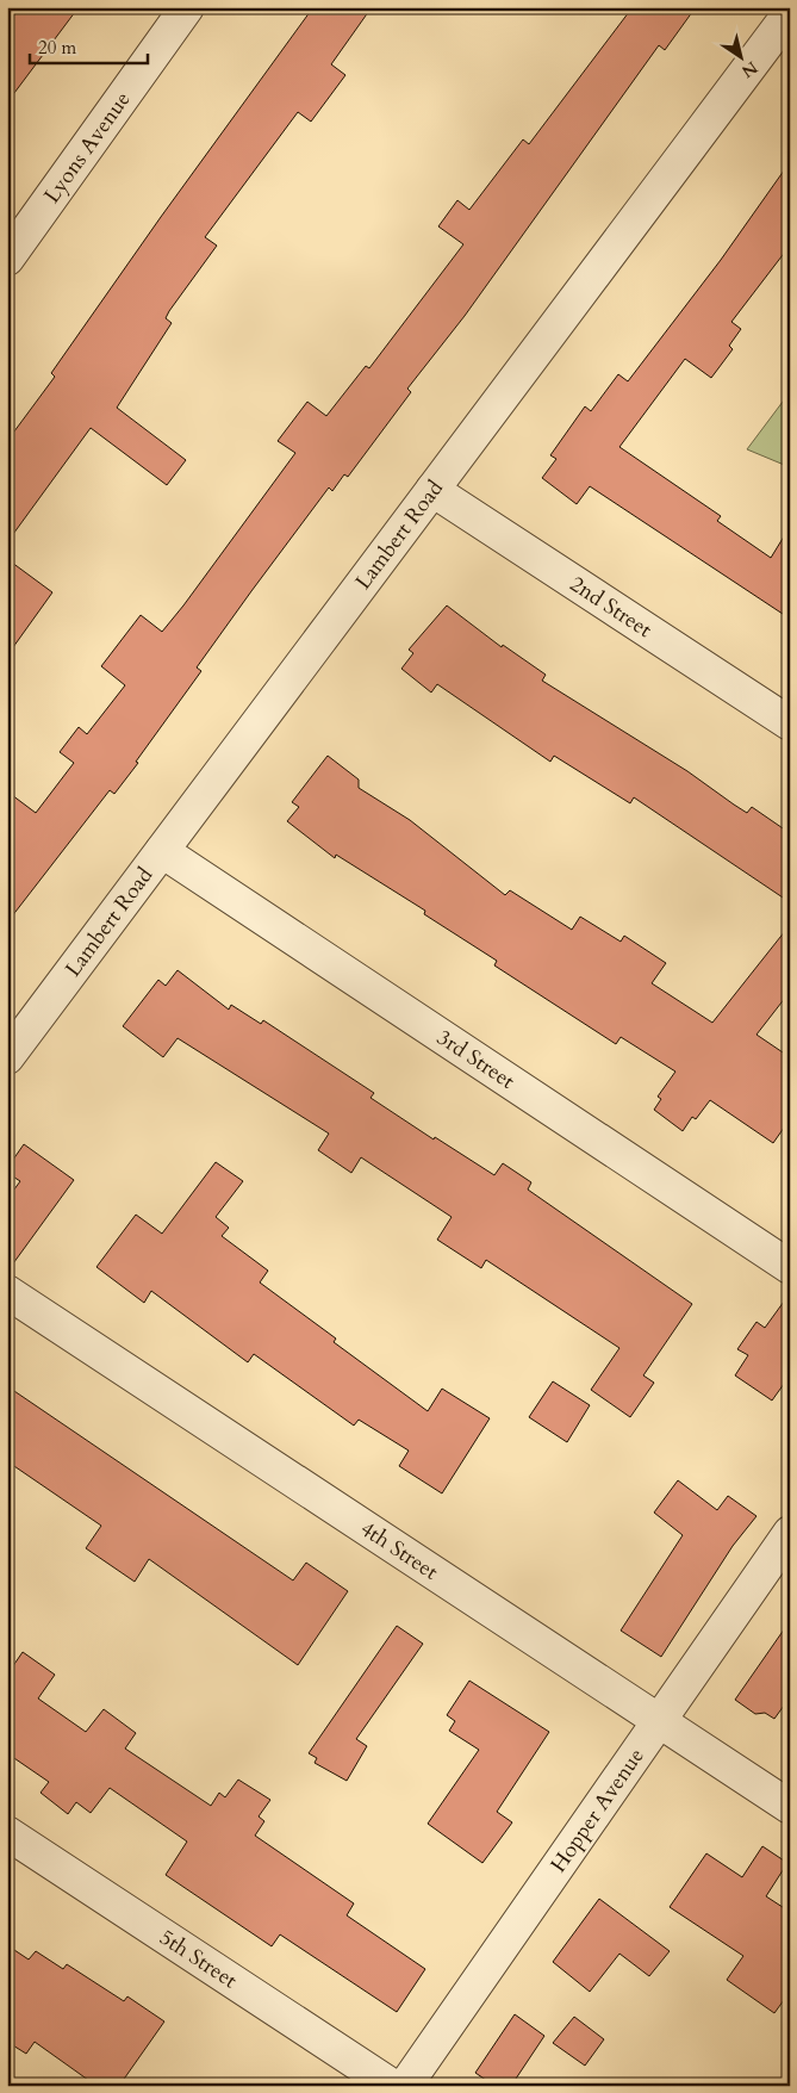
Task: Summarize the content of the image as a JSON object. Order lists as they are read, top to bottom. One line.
{"streets":{"street":["Lyons Avenue","Lambert Road","2nd Street","3rd Street","4th Street","Hopper Avenue","5th Street"]},"crossings":[["Lambert Road","2nd Street"],["Lambert Road","3rd Street"],["4th Street","Hopper Avenue"]],"scale_bar":"20 m","north":"bottom right"}
